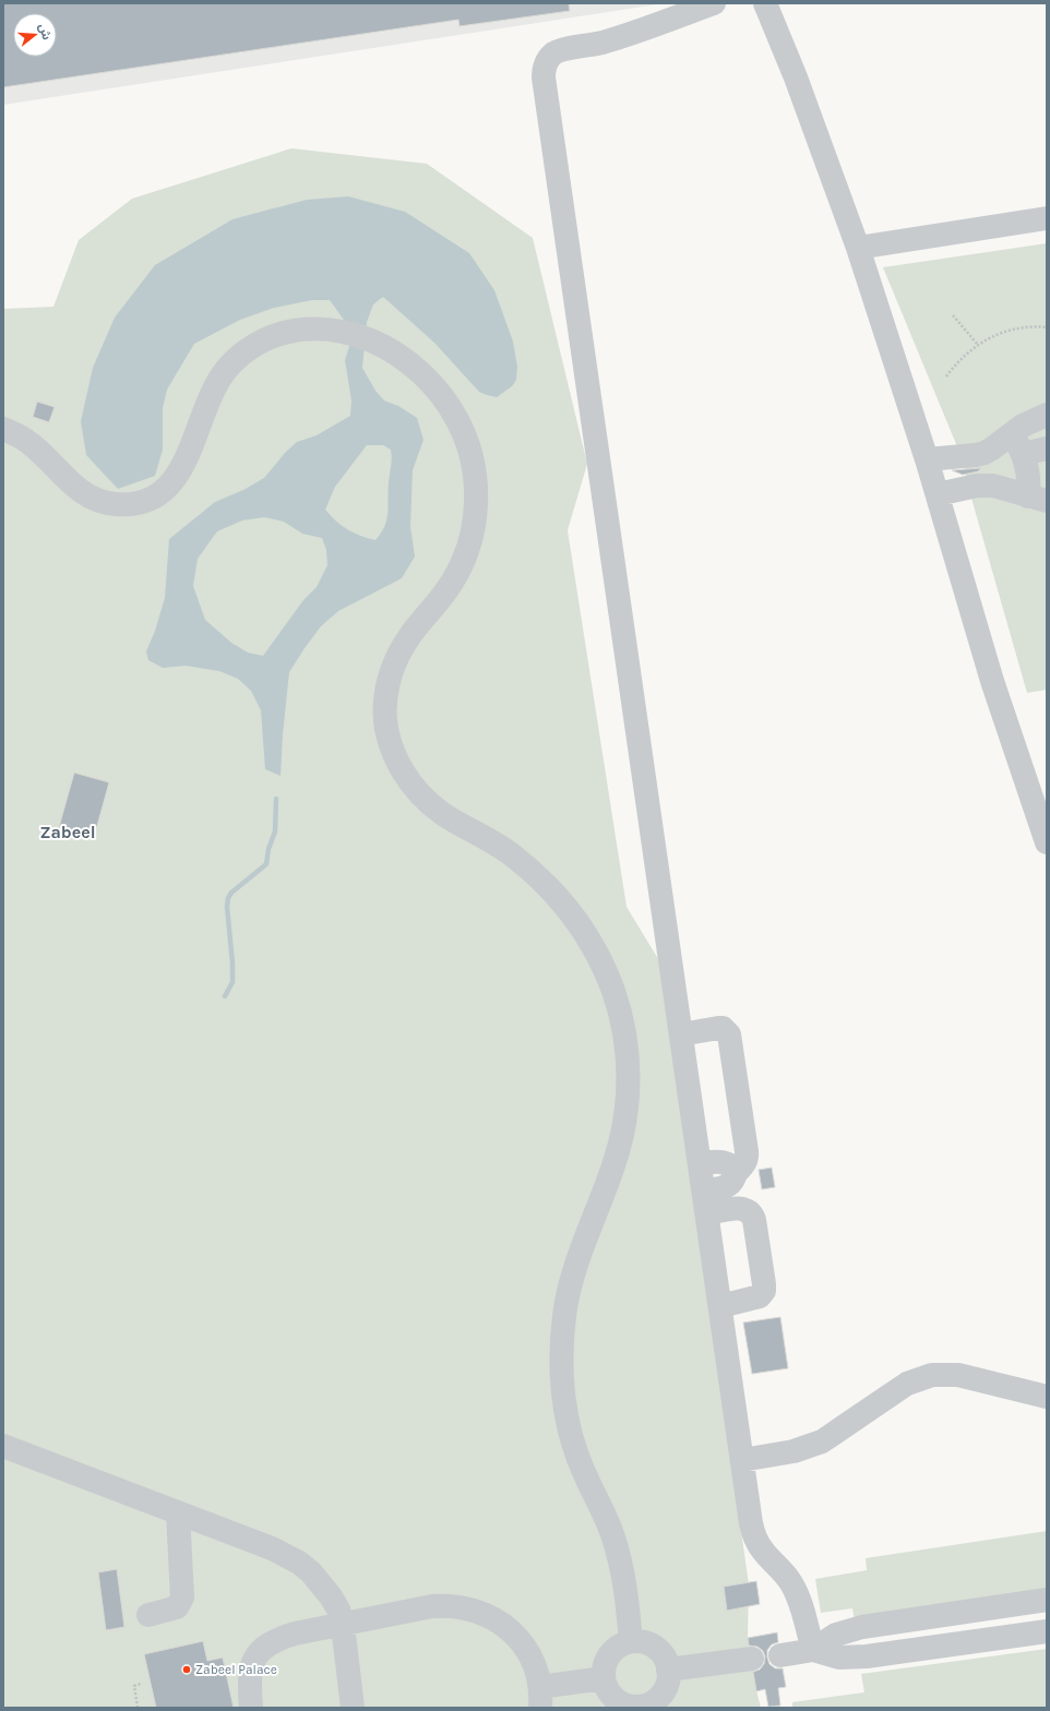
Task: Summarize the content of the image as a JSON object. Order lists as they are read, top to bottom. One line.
{"districts":["Zabeel"],"places":["Zabeel Palace"],"north":"right"}
